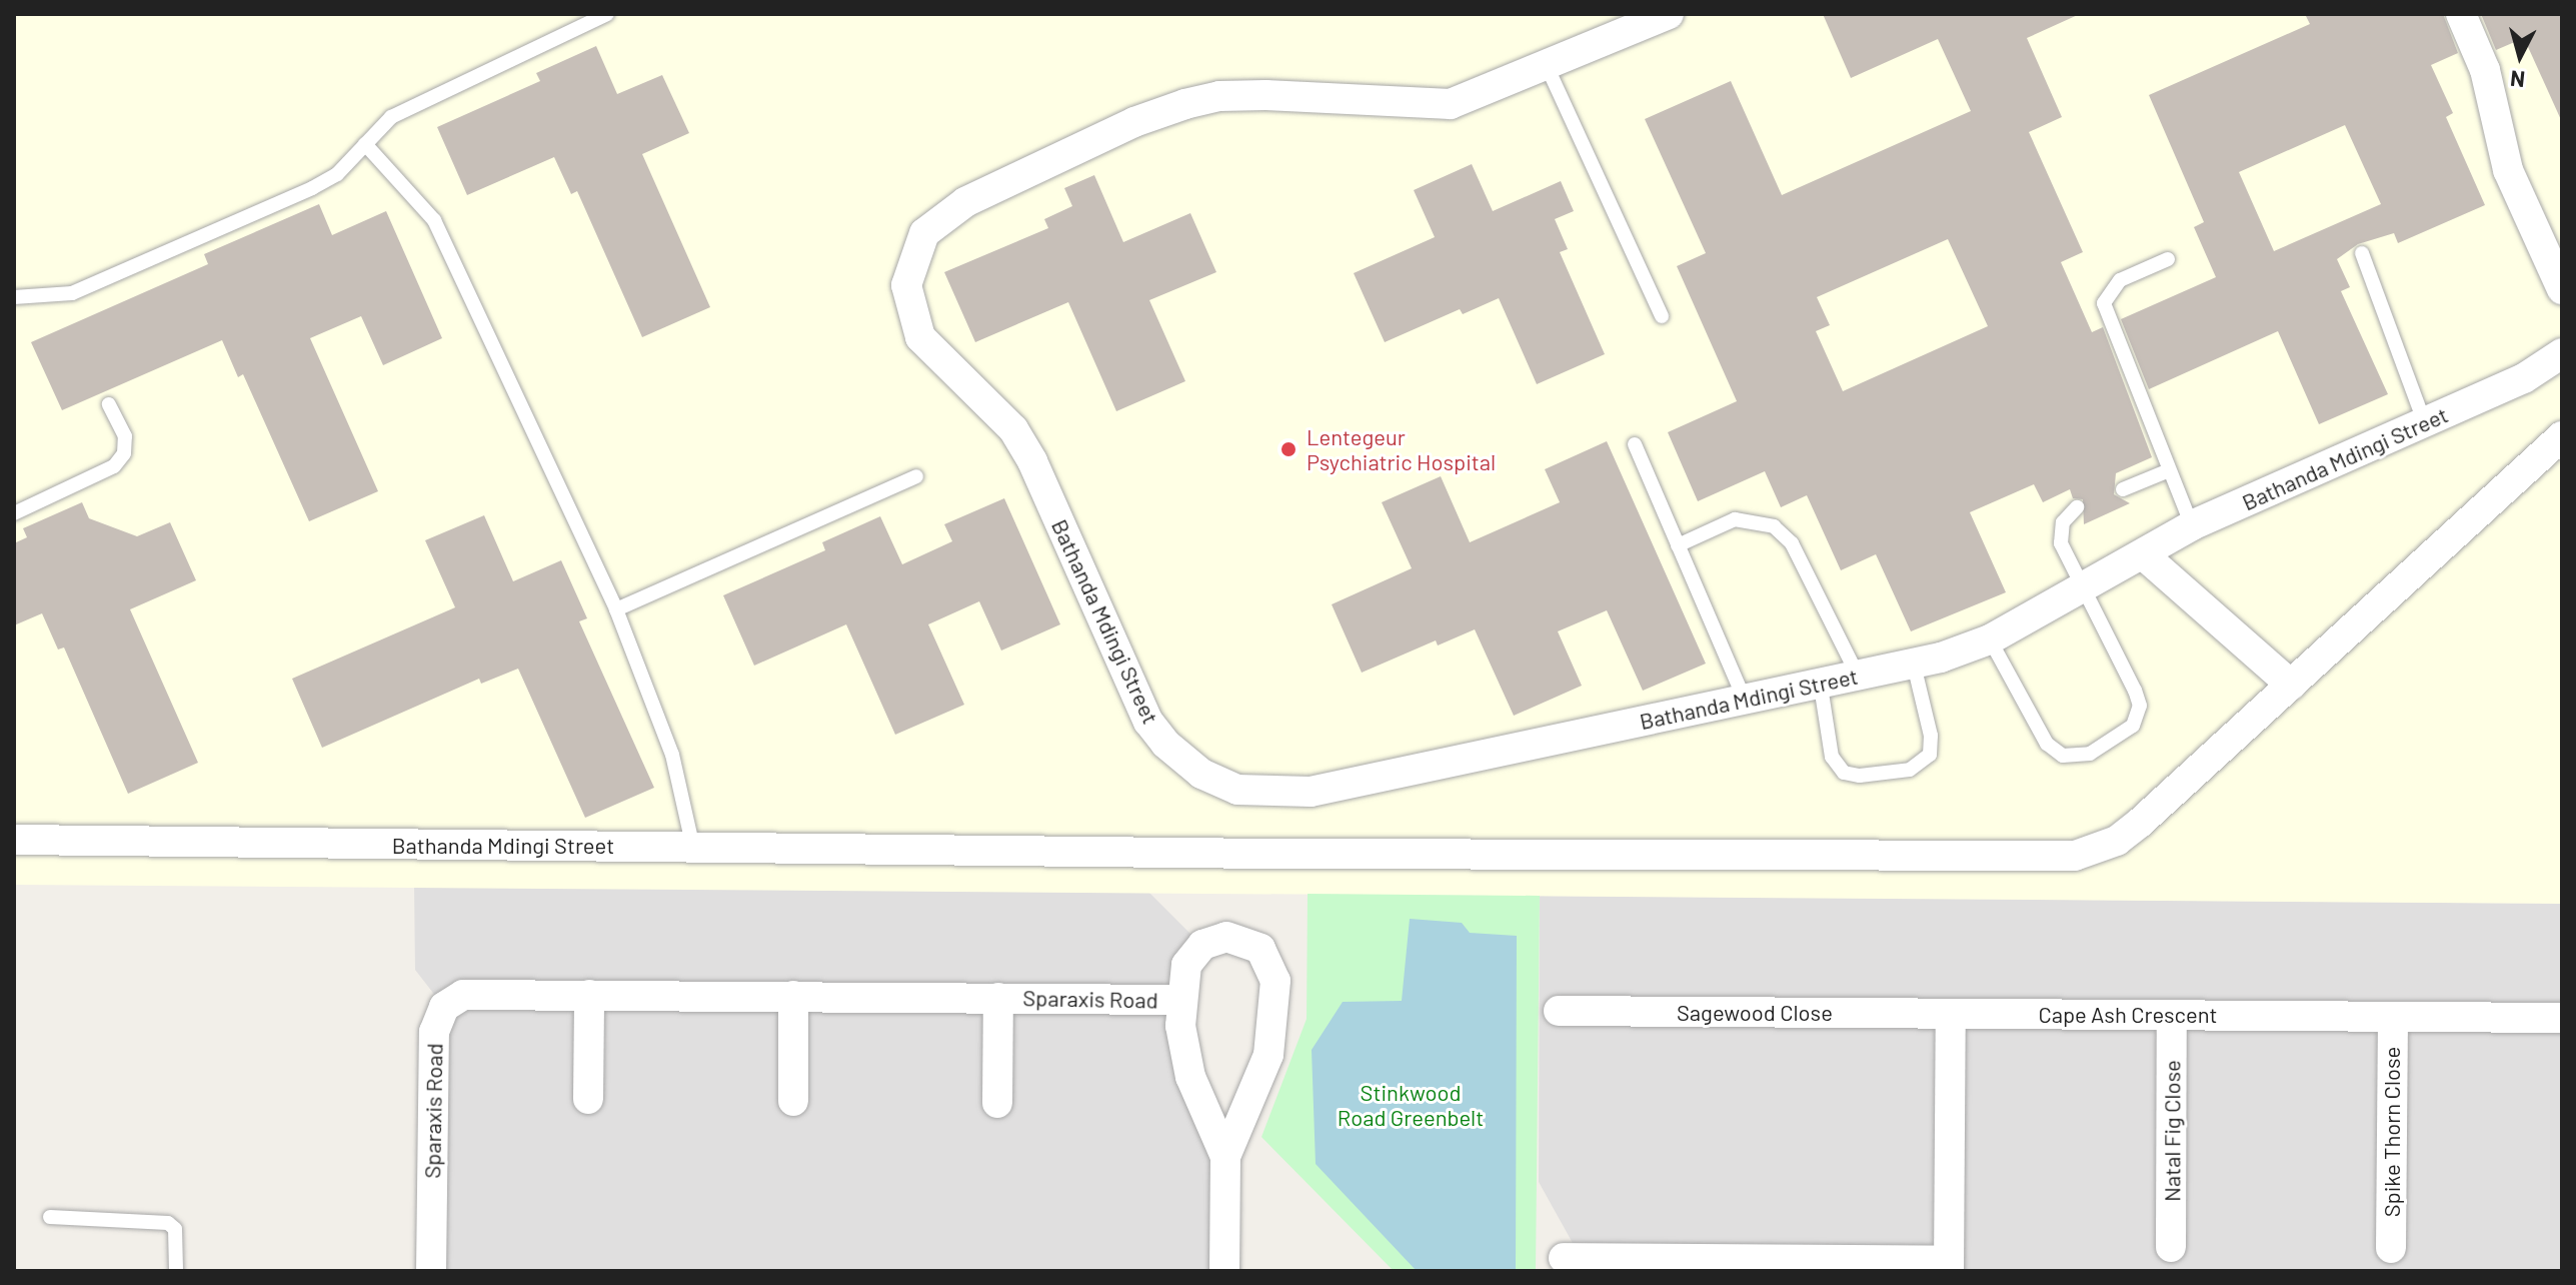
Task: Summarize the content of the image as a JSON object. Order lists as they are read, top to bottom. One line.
{"streets":{"street":["Bathanda Mdingi Street","Sparaxis Road","Sagewood Close","Cape Ash Crescent","Natal Fig Close","Spike Thorn Close"]},"crossings":[["Sagewood Close","Cape Ash Crescent"],["Cape Ash Crescent","Natal Fig Close"],["Cape Ash Crescent","Spike Thorn Close"]],"parks":["Stinkwood Road Greenbelt"],"places":["Lentegeur Psychiatric Hospital"],"north":"bottom"}
